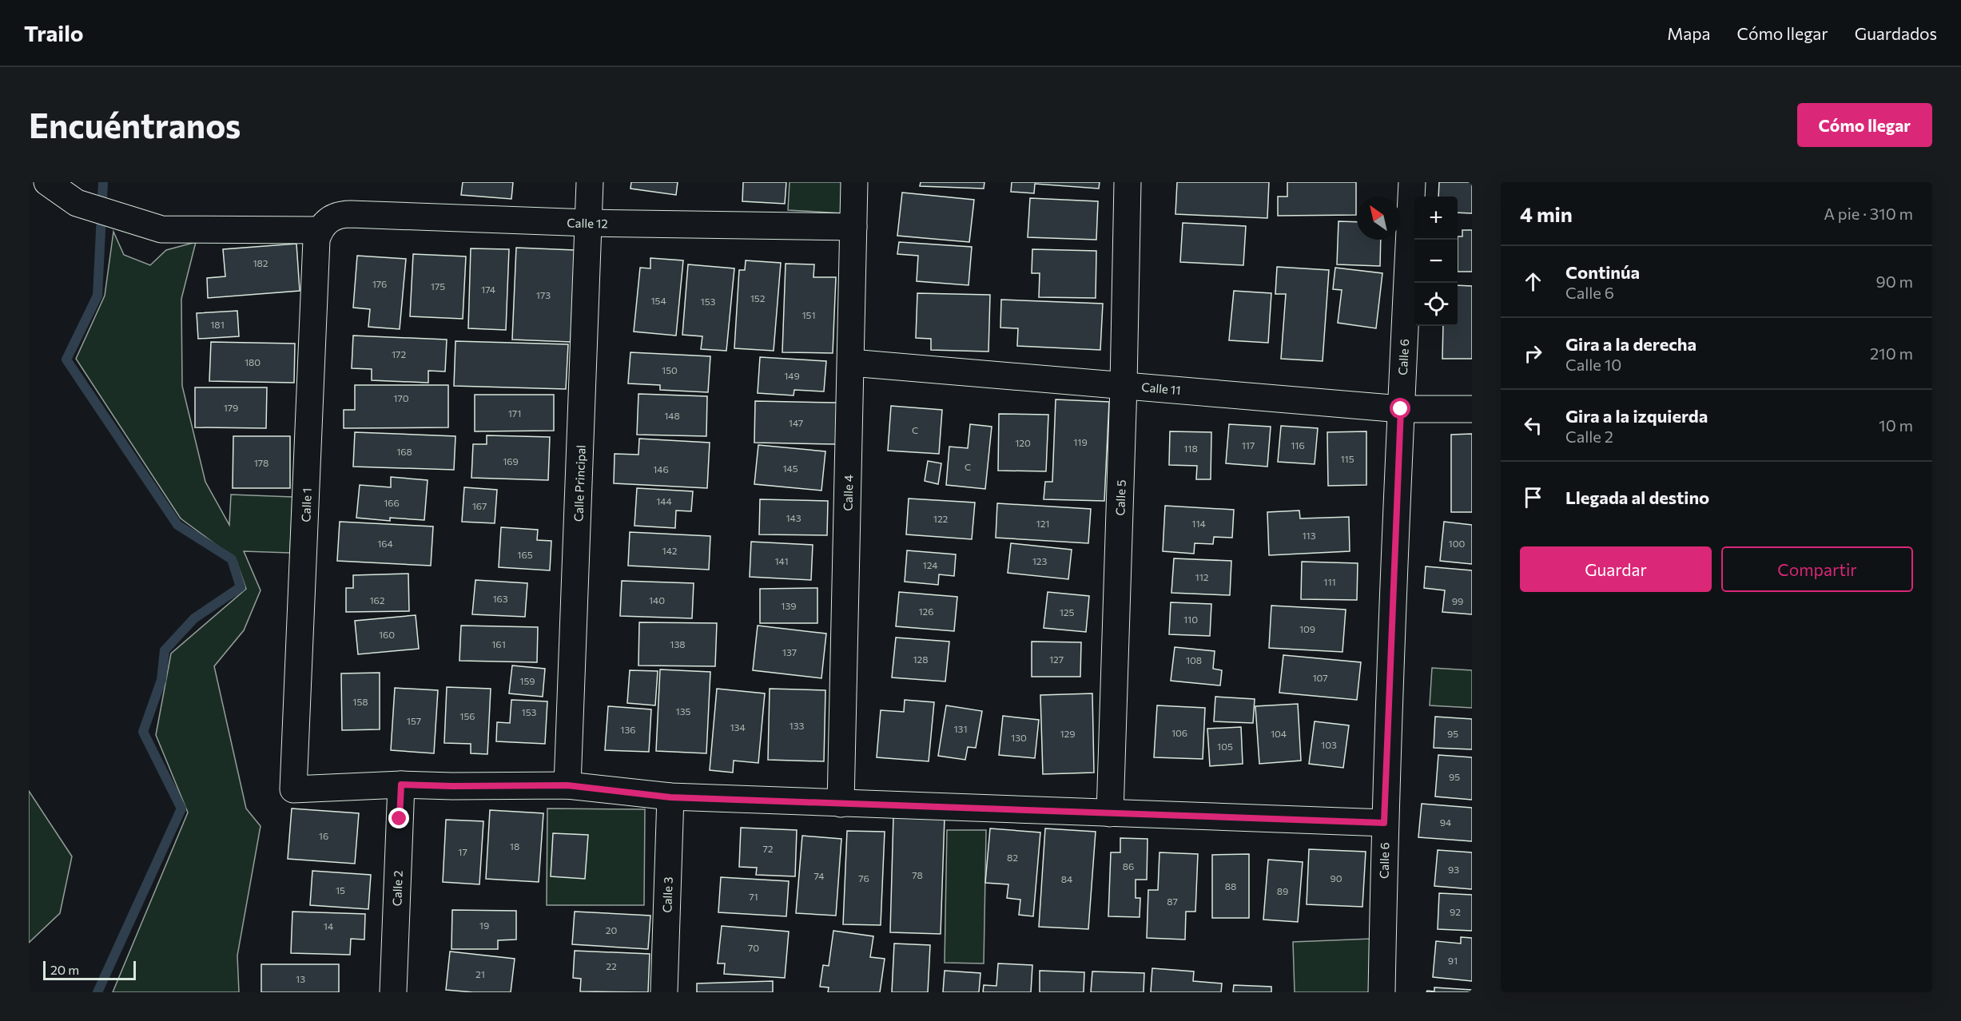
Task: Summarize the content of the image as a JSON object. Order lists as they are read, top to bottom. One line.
{"streets":{"street":["Calle 12","Calle 6","Calle 11","Calle Principal","Calle 4","Calle 5","Calle 1","Calle 2","Calle 3"]},"crossings":[["Calle 12","Calle Principal"],["Calle 12","Calle 4"],["Calle 12","Calle 1"],["Calle 6","Calle 11"],["Calle 11","Calle 4"],["Calle 11","Calle 5"],["Calle 1","Calle 2"]],"house_numbers":["182","176","175","174","173","152","154","153","151","181","172","180","150","149","170","179","171","148","147","C","119","120","117","116","118","168","115","169","178","C","145","146","144","166","167","143","122","121","114","113","164","100","142","165","141","123","124","112","111","163","162","140","99","139","126","125","110","109","160","161","138","137","128","127","108","107","159","158","135","153","156","157","133","134","131","136","106","129","104","95","130","103","105","95","94","16","18","72","17","82","86","93","78","74","76","90","84","88","15","89","71","87","92","19","14","20","70","91","22","21","13"],"scale_bar":"20 m","north":"top left","page":{"header":"Trailo","nav":["Mapa","Cómo llegar","Guardados"],"buttons":["Cómo llegar",["Guardar","Compartir"]],"title":"Encuéntranos","heading":["4 min","A pie · 310 m"],"map_buttons":["+","−"],"list":[["Continúa","Calle 6","90 m"],["Gira a la derecha","Calle 10","210 m"],["Gira a la izquierda","Calle 2","10 m"],"Llegada al destino"],"scale":"20 m"}}
